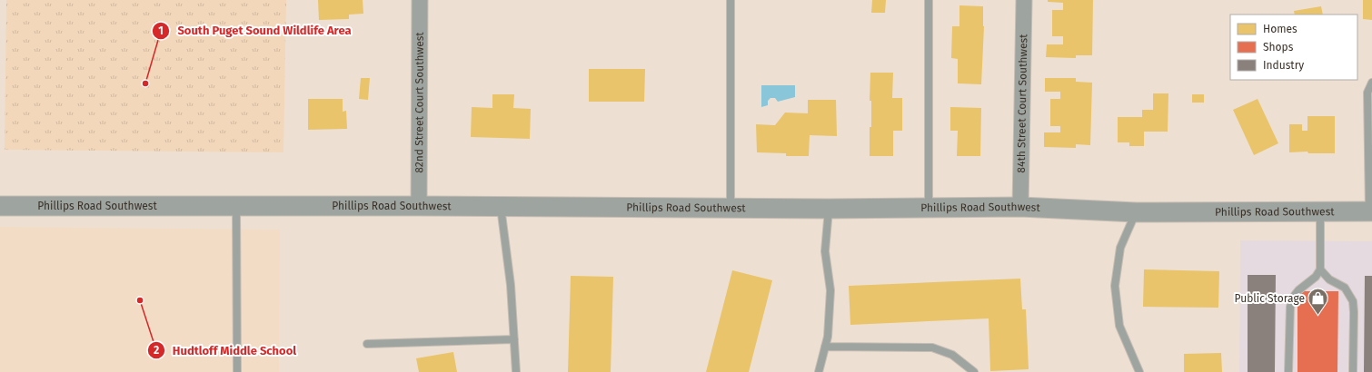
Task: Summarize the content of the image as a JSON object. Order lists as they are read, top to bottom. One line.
{"streets":{"street":["82nd Street Court Southwest","84th Street Court Southwest","Phillips Road Southwest"]},"crossings":[["82nd Street Court Southwest","Phillips Road Southwest"],["84th Street Court Southwest","Phillips Road Southwest"]],"places":{"other":["South Puget Sound Wildlife Area","Hudtloff Middle School"],"shop":["Public Storage"]},"legend":["Homes","Shops","Industry"]}
